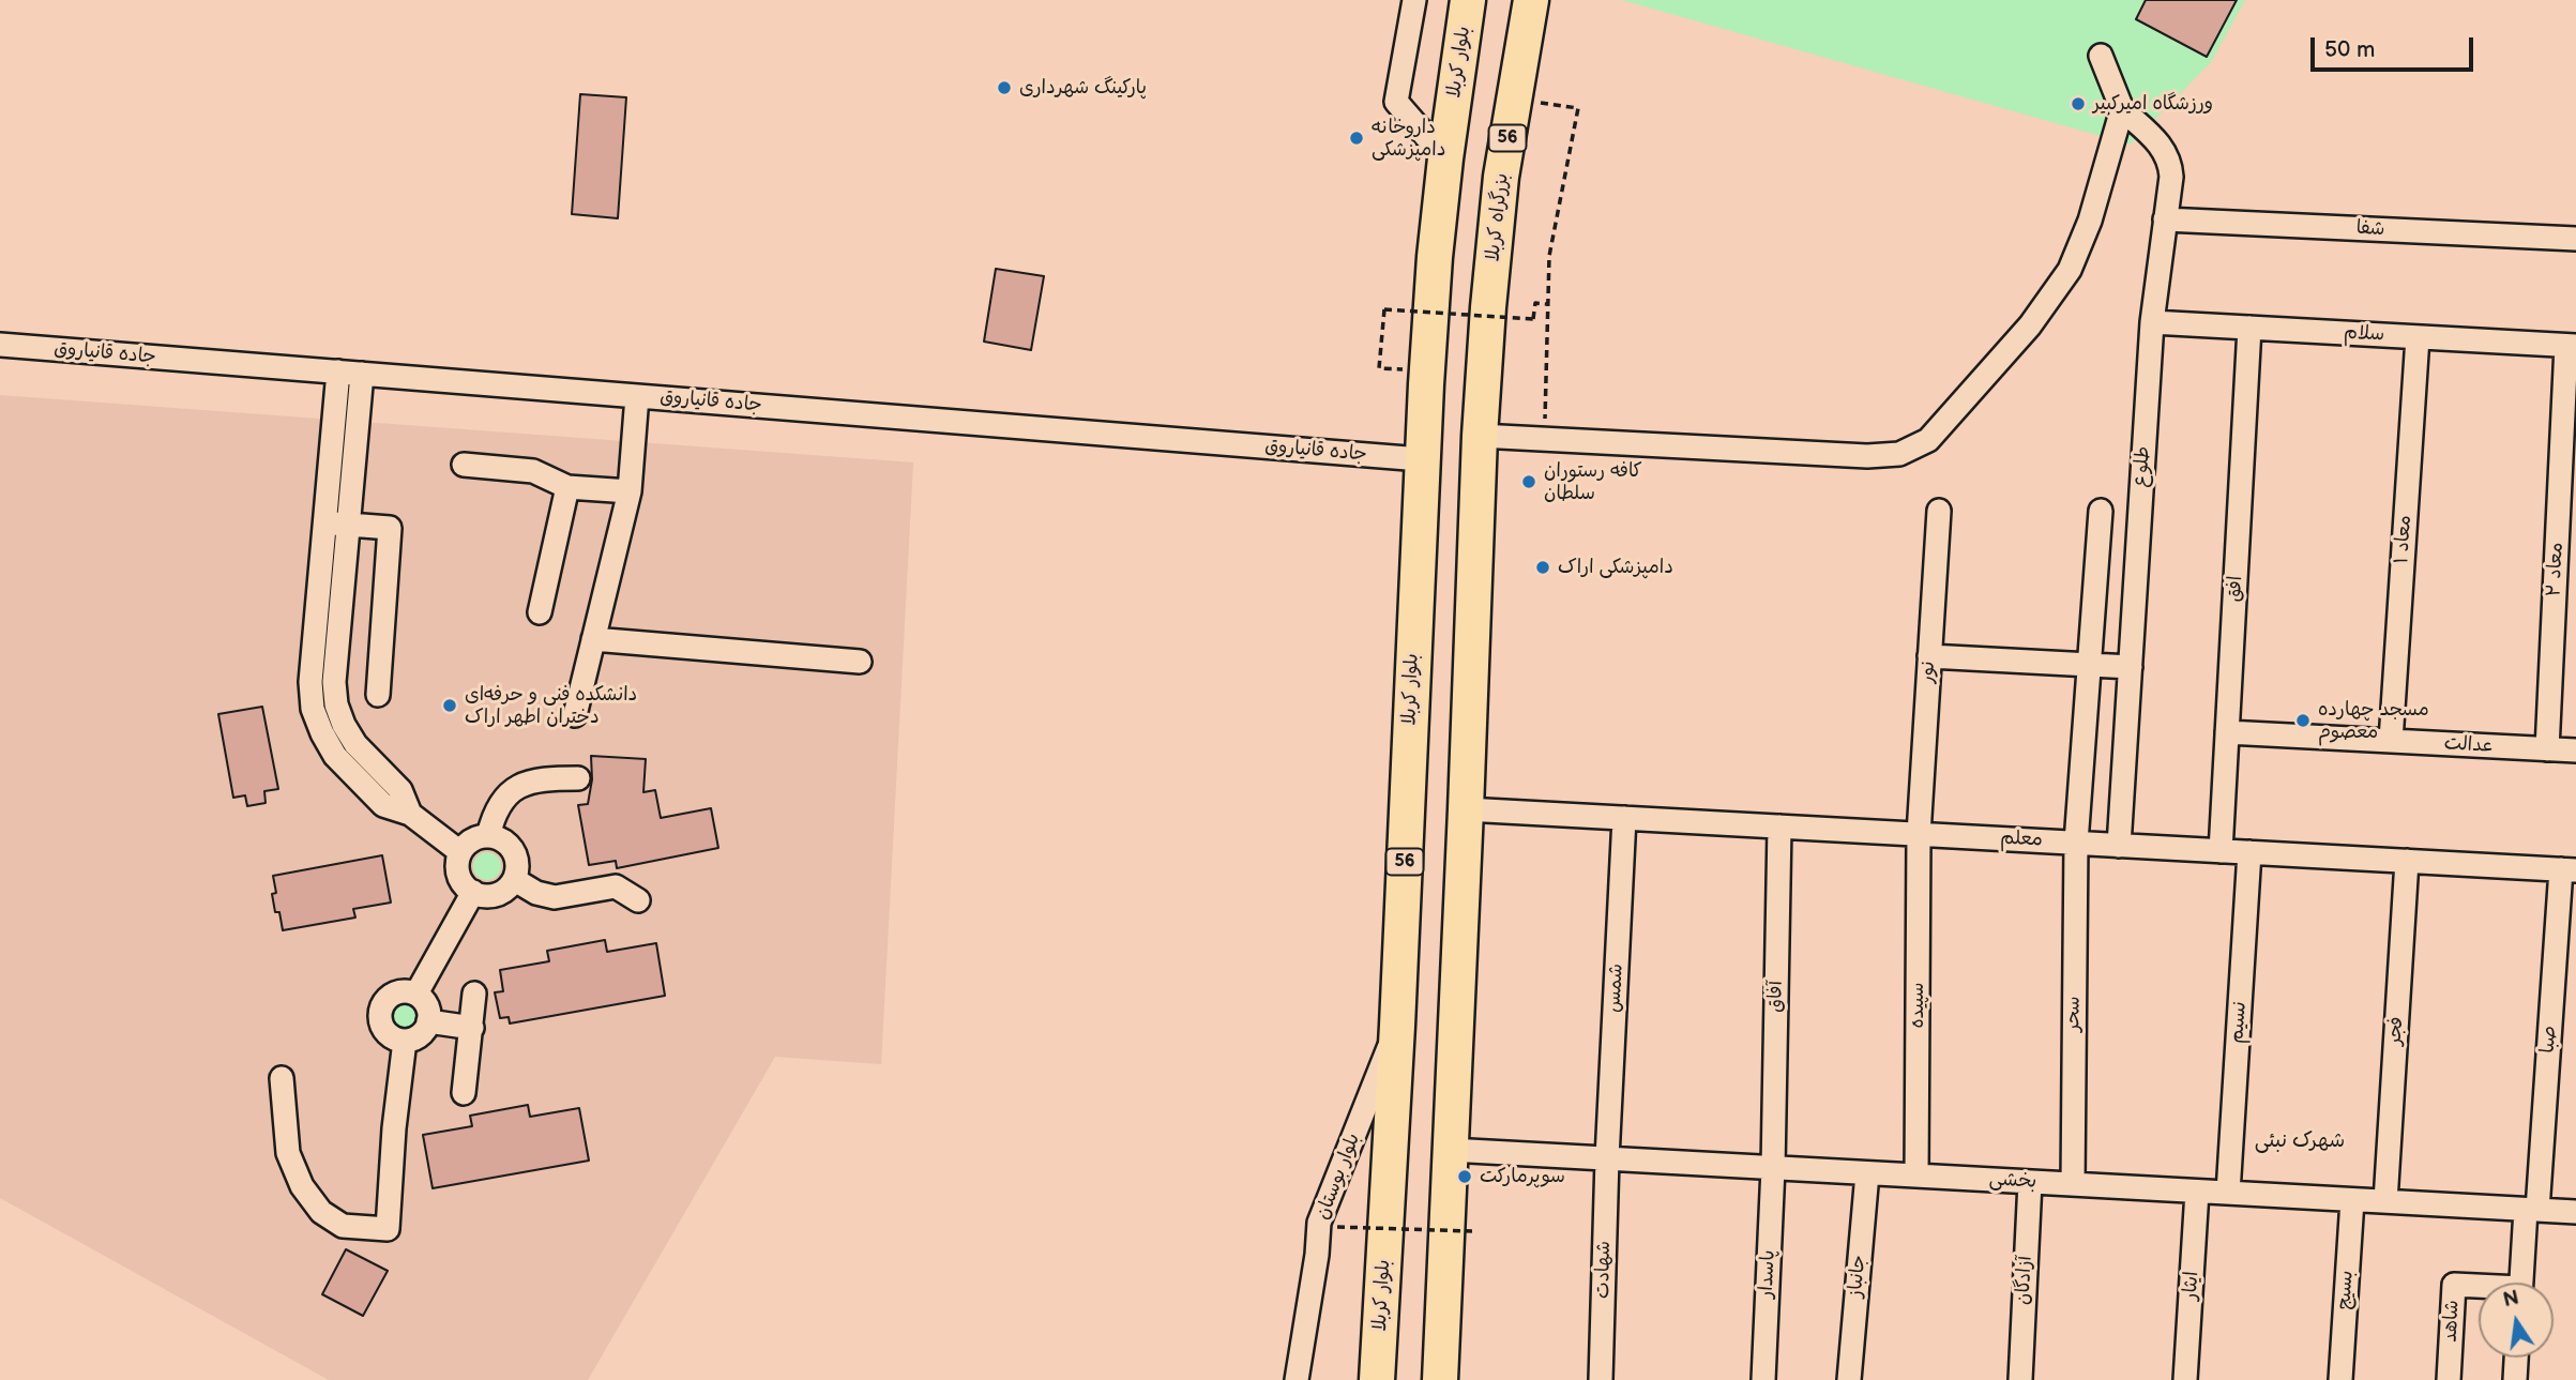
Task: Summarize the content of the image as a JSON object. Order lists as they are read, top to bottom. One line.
{"streets":{"highway":["بلوار کربلا","56","بزرگراه کربلا"],"street":["شفا","سلام","جاده قانیاروق","طلوع","معاد ۱","معاد ۲","افق","نور","عدالت","معلم","شمس","آفاق","سپیده","سحر","نسیم","فجر","صبا","بلوار بوستان","بخشی","شهادت","پاسدار","جانباز","آزادگان","ایثار","بسیج","شاهد"]},"crossings":[["بلوار کربلا","جاده قانیاروق"],["بلوار کربلا","بلوار بوستان"],["56","بزرگراه کربلا"],["56","معلم"],["56","بخشی"],["شفا","طلوع"],["سلام","طلوع"],["سلام","معاد ۱"],["سلام","معاد ۲"],["سلام","افق"],["طلوع","معلم"],["معاد ۱","عدالت"],["معاد ۲","عدالت"],["افق","عدالت"],["افق","معلم"],["نور","معلم"],["نور","سپیده"],["معلم","شمس"],["معلم","آفاق"],["معلم","سپیده"],["معلم","سحر"],["معلم","نسیم"],["معلم","فجر"],["معلم","صبا"],["شمس","بخشی"],["شمس","شهادت"],["آفاق","بخشی"],["آفاق","پاسدار"],["سپیده","بخشی"],["سحر","بخشی"],["نسیم","بخشی"],["فجر","بخشی"],["صبا","بخشی"],["بخشی","شهادت"],["بخشی","پاسدار"],["بخشی","جانباز"],["بخشی","آزادگان"],["بخشی","ایثار"],["بخشی","بسیج"]],"districts":["شهرک نبئی"],"places":["پارکینگ شهرداری","ورزشگاه امیرکبیر","داروخانه دامپزشکی","کافه رستوران سلطان","دامپزشکی اراک","دانشکده فنی و حرفه‌ای دختران اطهر اراک","مسجد چهارده معصوم","سوپرمارکت"],"scale_bar":"50 m","north":"top"}
